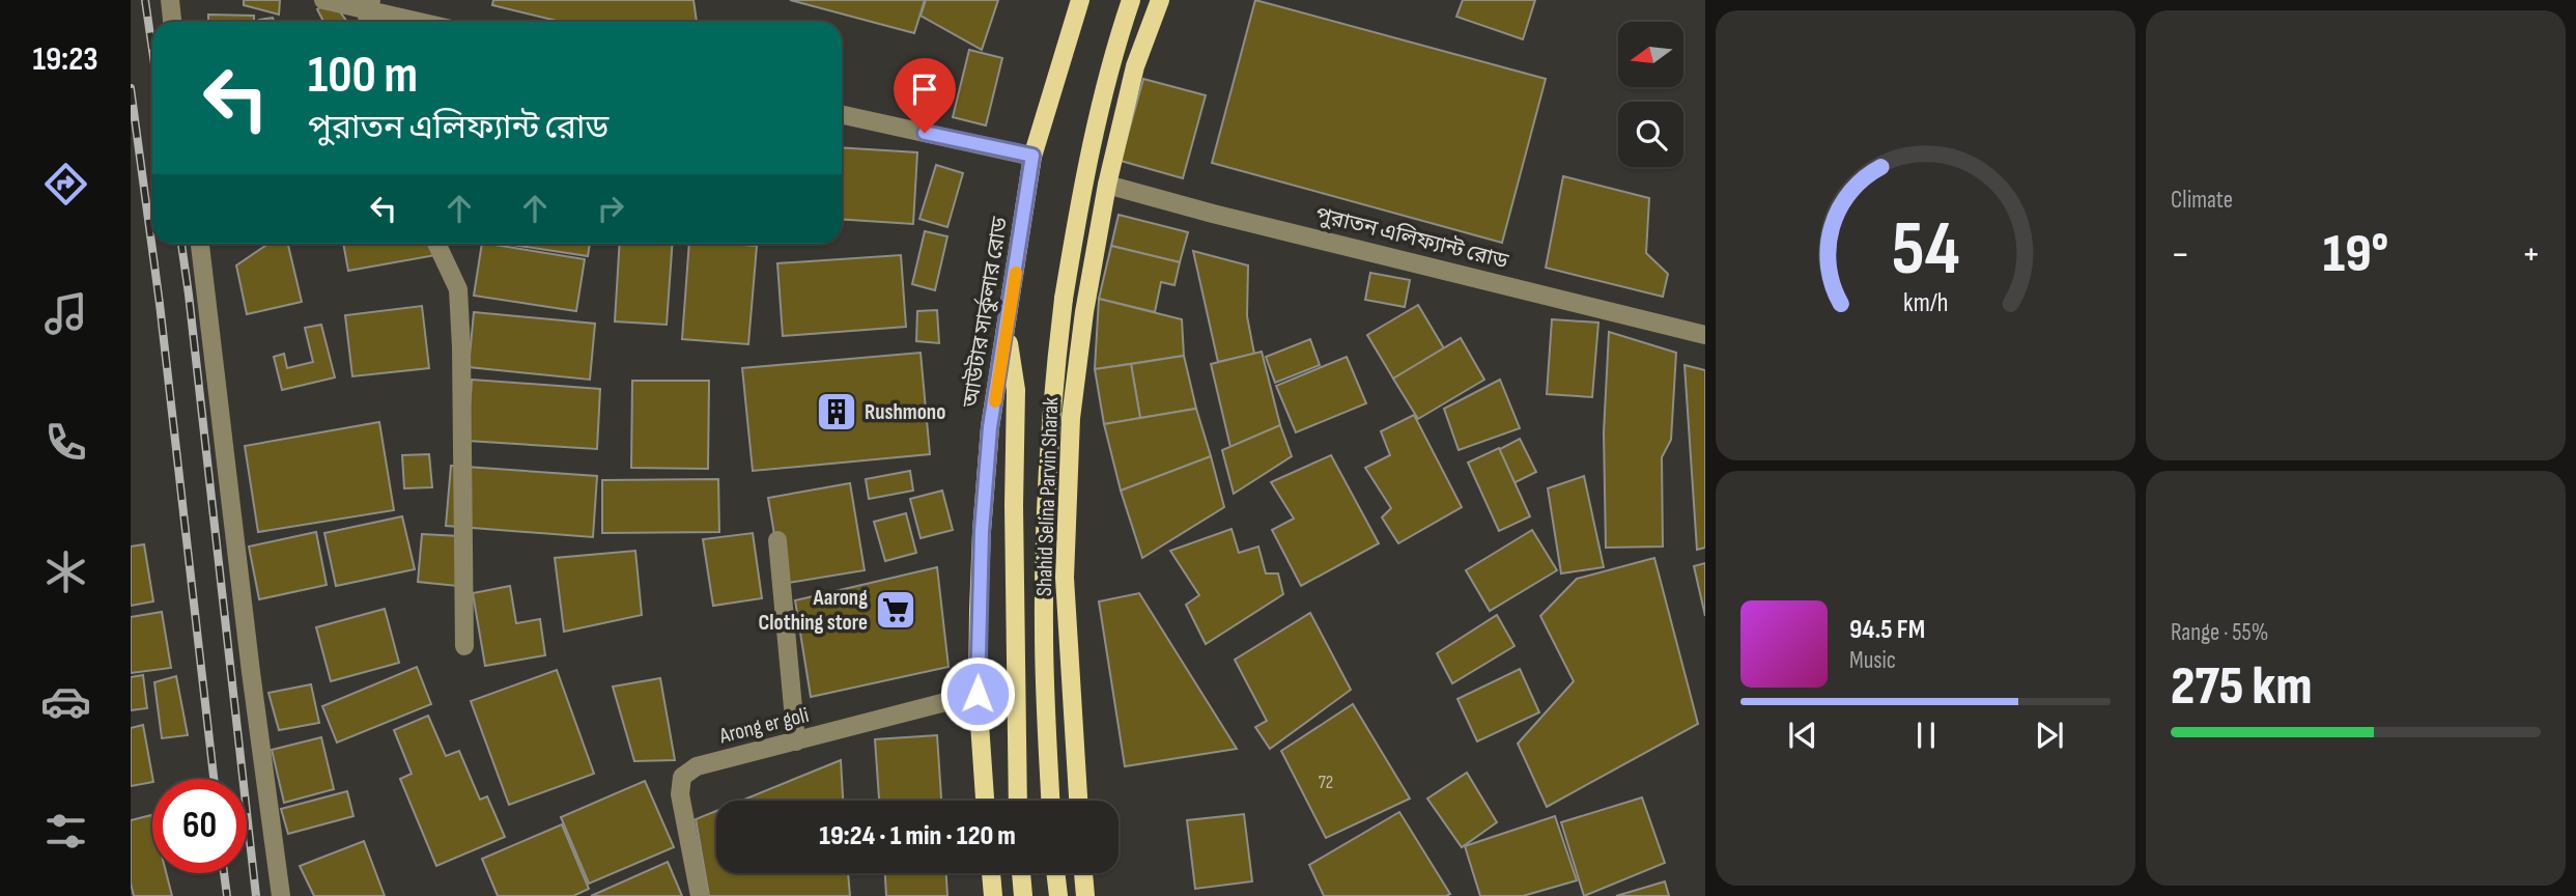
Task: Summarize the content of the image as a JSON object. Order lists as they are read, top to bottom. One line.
{"streets":{"main road":["আউটার সার্কুলার রোড","Shahid Selina Parvin Sharak"],"street":["পুরাতন এলিফ্যান্ট রোড","Arong er goli"]},"crossings":[["পুরাতন এলিফ্যান্ট রোড","Shahid Selina Parvin Sharak"],["আউটার সার্কুলার রোড","Arong er goli"]],"places":{"building":["Rushmono"],"supermarket":["Aarong Clothing store"]},"house_numbers":["72"],"north":"left","page":{"tabs":"19:23","tile":["Climate",["Range · 55%","275 km"]],"turn":["100 m","পুরাতন এলিফ্যান্ট রোড"],"heat":["−","19°","+"],"song":["94.5 FM","Music"],"limit":"60","trip":"19:24 · 1 min · 120 m","gauge":["54","km/h"]}}
